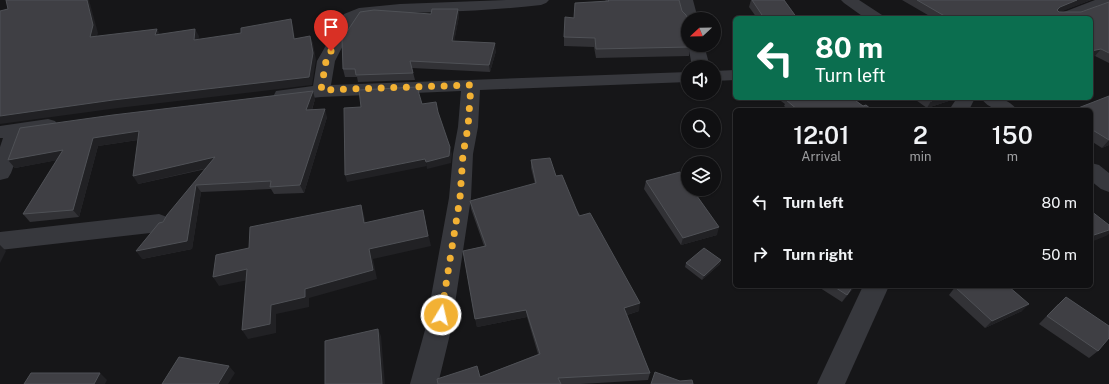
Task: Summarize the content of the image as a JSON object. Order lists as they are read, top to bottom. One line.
{"north":"left","page":{"turn":["80 m","Turn left"],"eta":["12:01","Arrival","2","min","150","m"],"list":[{"name":"Turn left","value":"80 m"},{"name":"Turn right","value":"50 m"}]}}
